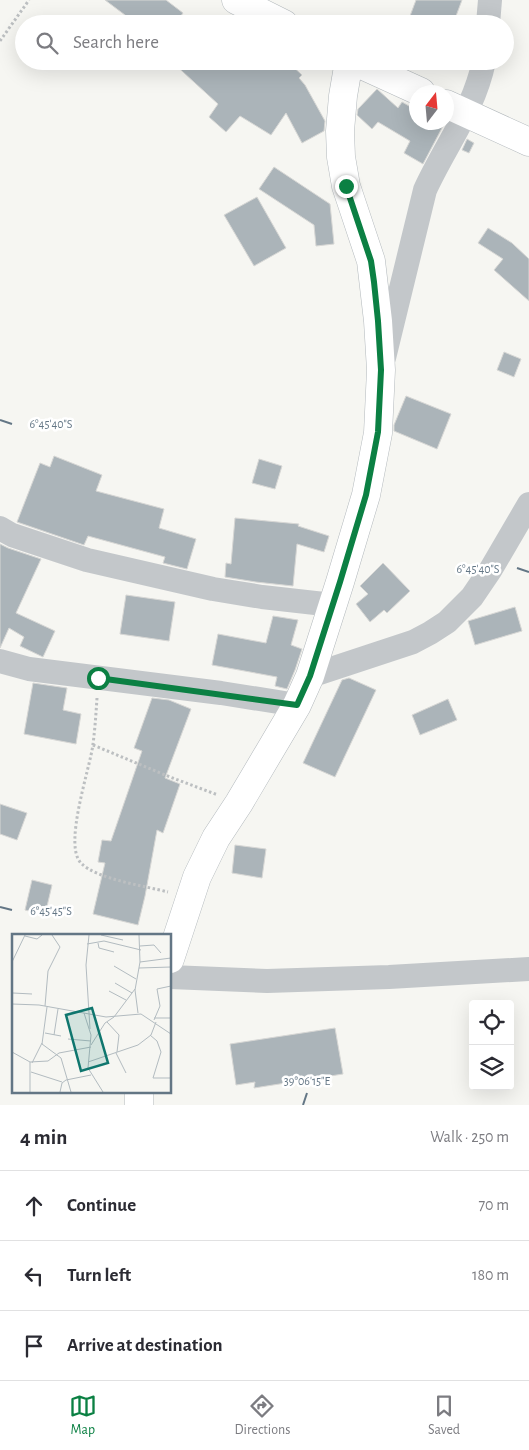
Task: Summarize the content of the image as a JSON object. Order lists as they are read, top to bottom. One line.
{"north":"top","page":{"search":"Search here","heading":["4 min","Walk · 250 m"],"list":[["Continue","70 m"],["Turn left","180 m"],"Arrive at destination"],"nav":["Map","Directions","Saved"]},"coordinates":["6°45'40\"S","6°45'45\"S","39°06'15\"E"]}
